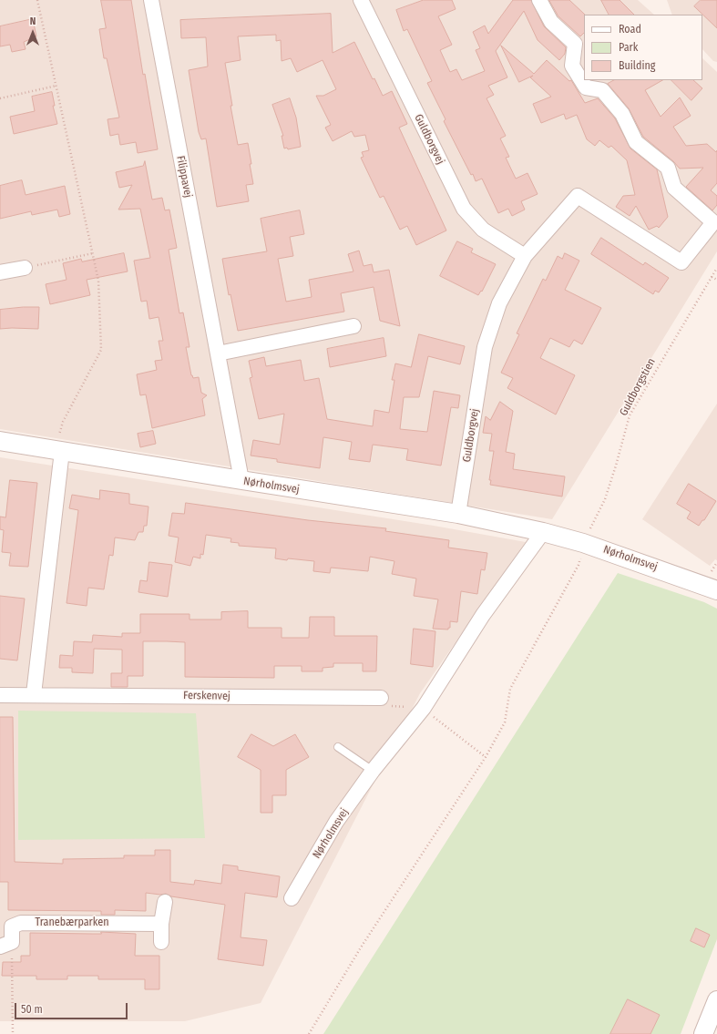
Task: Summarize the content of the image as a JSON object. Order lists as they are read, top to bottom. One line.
{"streets":{"street":["Guldborgvej","Filippavej","Nørholmsvej","Ferskenvej","Tranebærparken"],"path":["Guldborgstien"]},"crossings":[["Guldborgvej","Nørholmsvej"],["Filippavej","Nørholmsvej"],["Guldborgstien","Nørholmsvej"]],"legend":["Road","Park","Building"],"scale_bar":"50 m","north":"top"}
